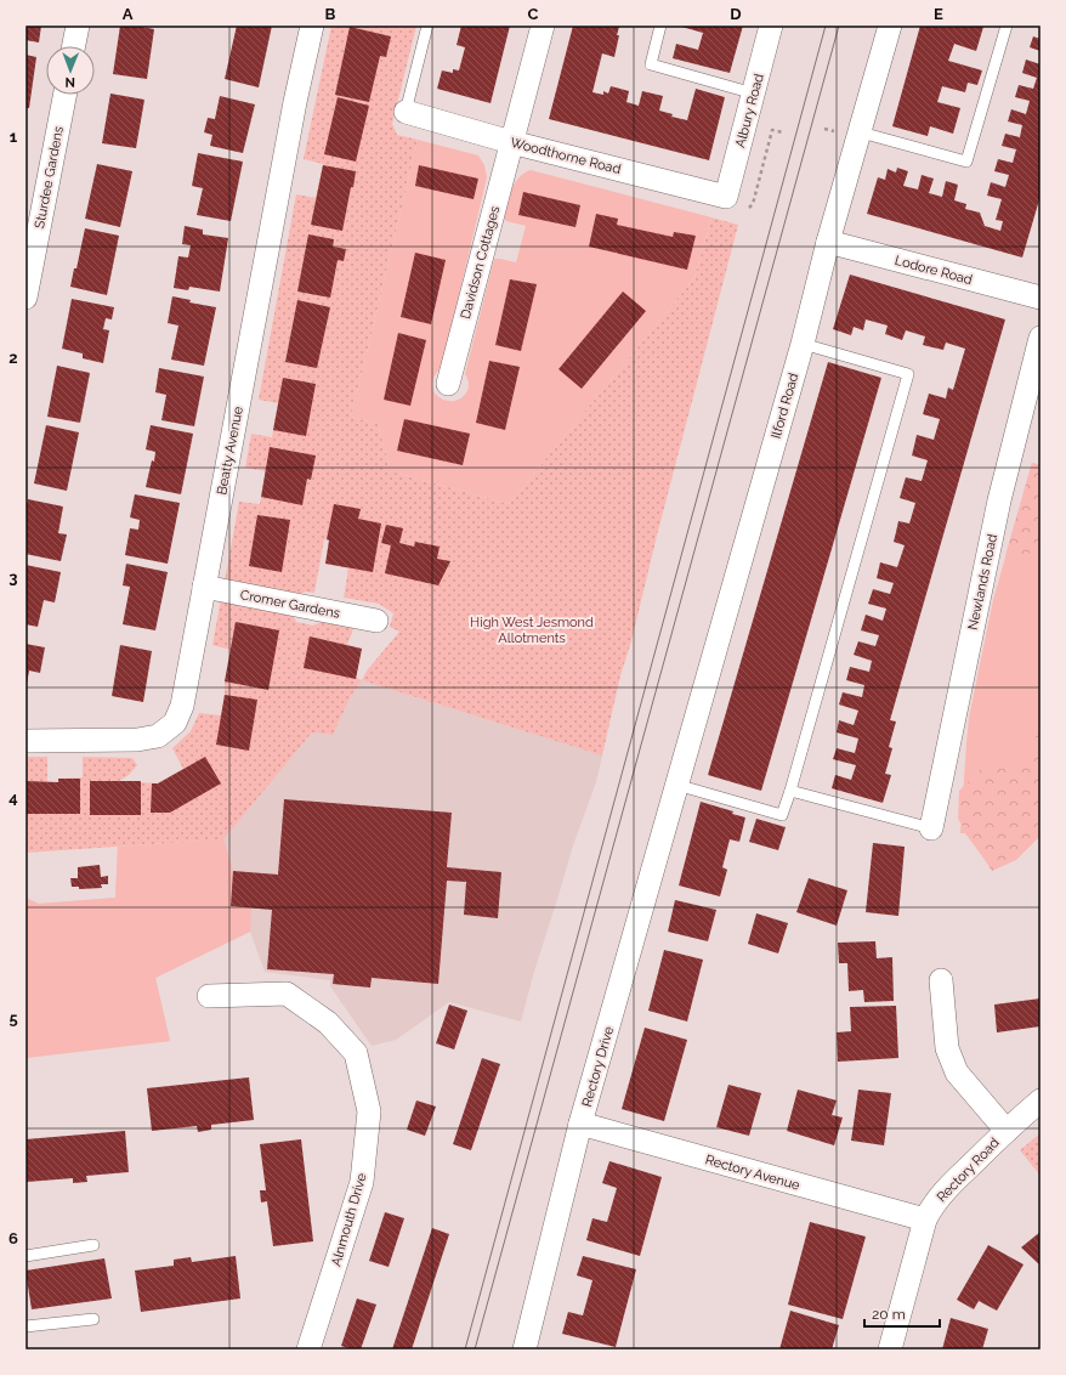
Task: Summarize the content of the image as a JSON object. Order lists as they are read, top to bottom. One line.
{"streets":{"street":["Albury Road","Woodthorne Road","Sturdee Gardens","Davidson Cottages","Lodore Road","Ilford Road","Beatty Avenue","Newlands Road","Cromer Gardens","Rectory Drive","Rectory Road","Rectory Avenue","Alnmouth Drive"]},"crossings":[["Albury Road","Woodthorne Road"],["Woodthorne Road","Davidson Cottages"],["Lodore Road","Ilford Road"],["Ilford Road","Rectory Drive"],["Beatty Avenue","Cromer Gardens"],["Rectory Drive","Rectory Avenue"],["Rectory Road","Rectory Avenue"]],"parks":["High West Jesmond Allotments"],"scale_bar":"20 m","north":"bottom","grid":{"columns":["A","B","C","D","E"],"rows":["1","2","3","4","5","6"]}}
